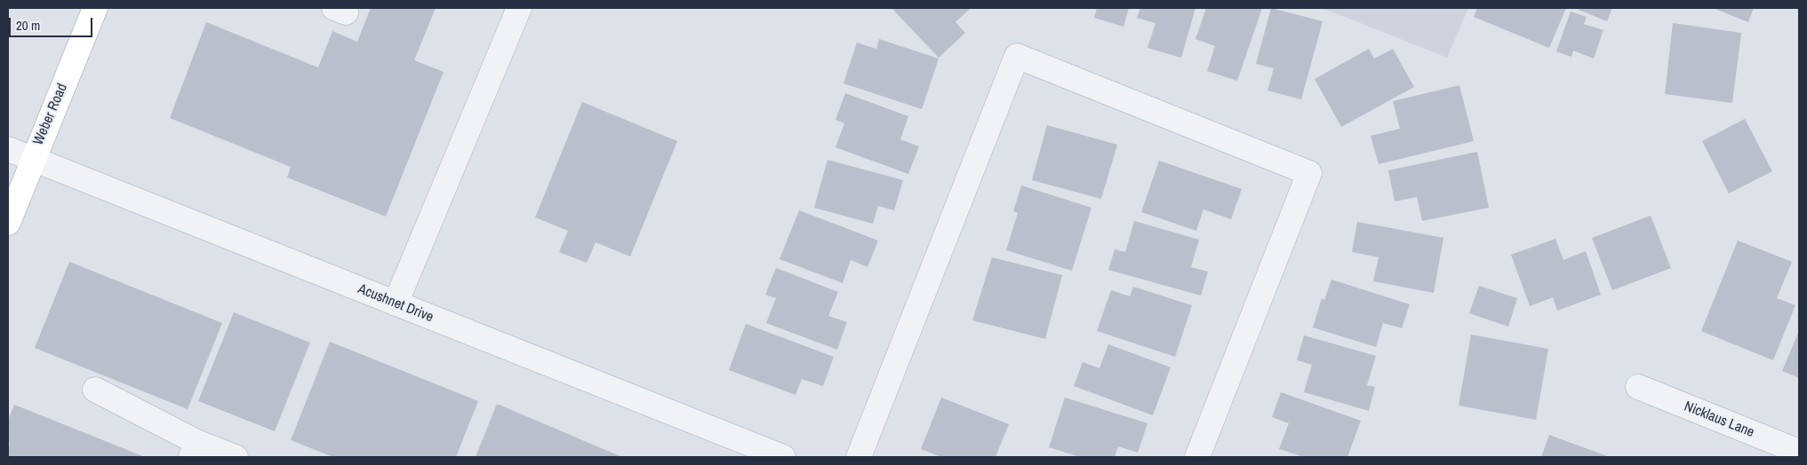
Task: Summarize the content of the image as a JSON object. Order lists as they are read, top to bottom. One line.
{"streets":{"main road":["Weber Road"],"street":["Acushnet Drive","Nicklaus Lane"]},"crossings":[["Weber Road","Acushnet Drive"]],"scale_bar":"20 m"}
